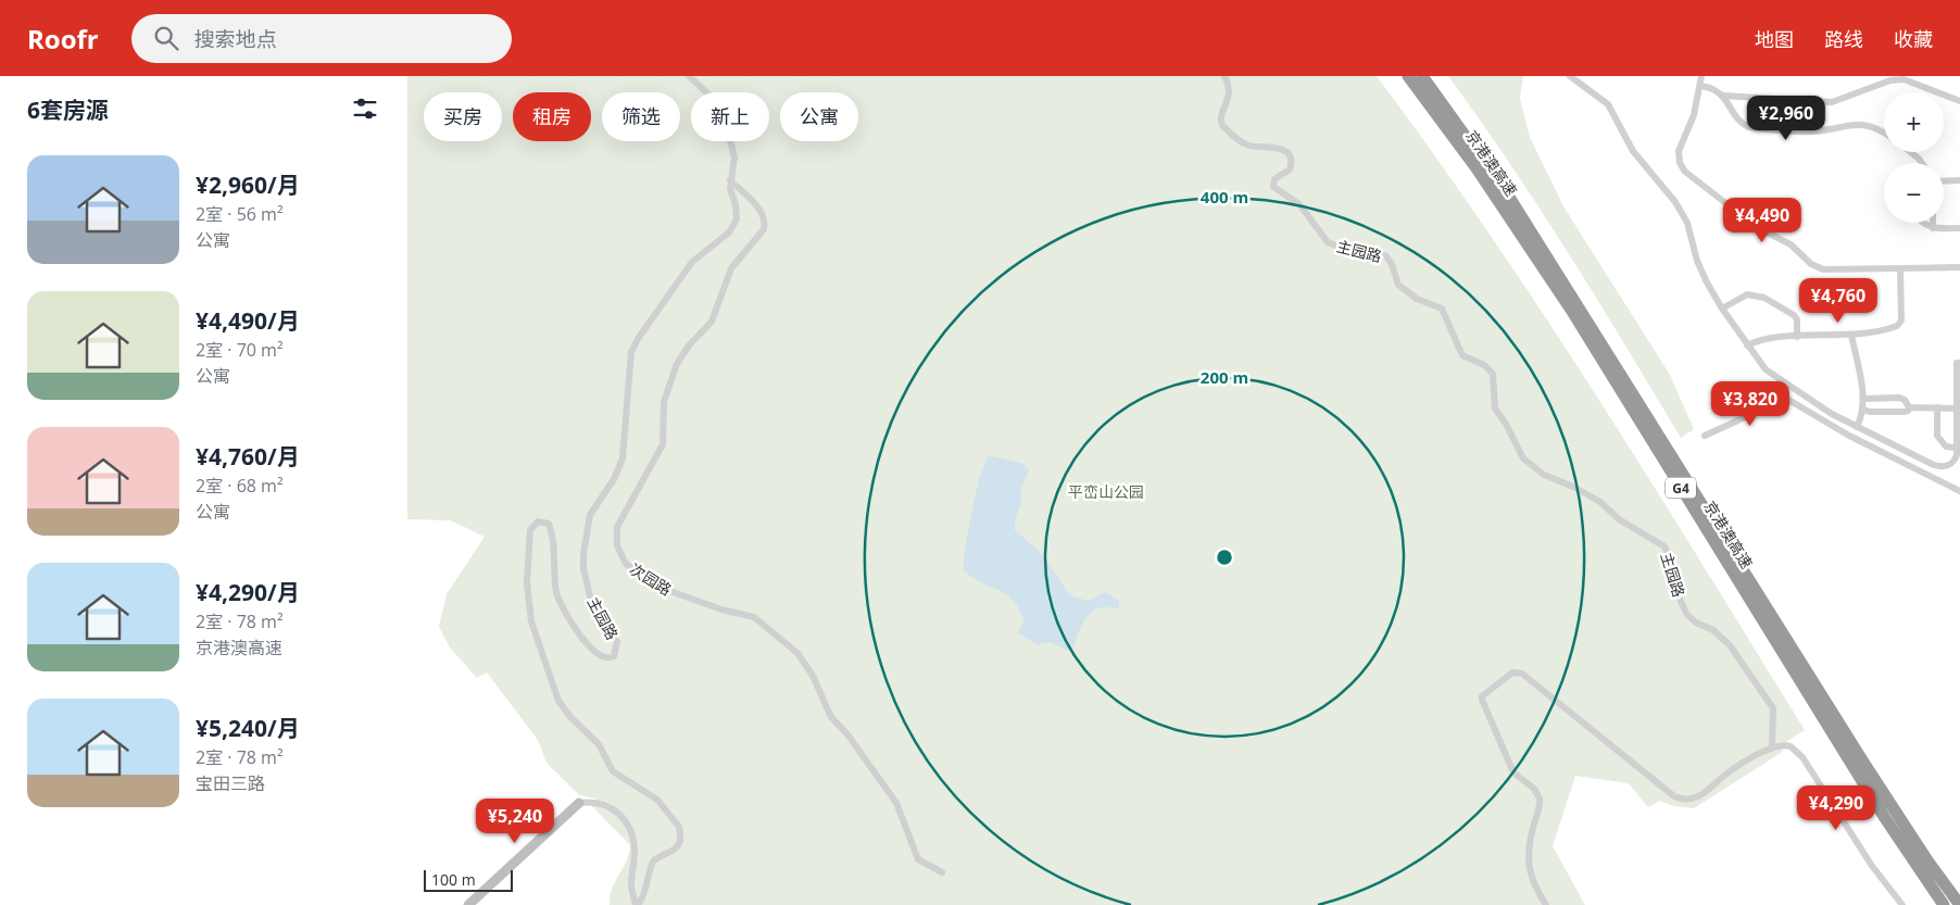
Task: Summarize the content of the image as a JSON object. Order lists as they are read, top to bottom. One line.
{"streets":{"highway":["京港澳高速","G4"],"street":["主园路","次园路"]},"crossings":[["主园路","次园路"]],"parks":["平峦山公园"],"scale_bar":"100 m","page":{"header":"Roofr","search":"搜索地点","nav":["地图","路线","收藏"],"heading":"6套房源","map_buttons":["+","−"],"chip":["买房","租房","筛选","新上","公寓"],"price":["¥2,960","¥4,490","¥4,760","¥3,820","¥4,290","¥5,240"],"list":[{"name":"¥2,960/月","note":"2室 · 56 m² · 公寓"},{"name":"¥4,490/月","note":"2室 · 70 m² · 公寓"},{"name":"¥4,760/月","note":"2室 · 68 m² · 公寓"},{"name":"¥4,290/月","note":"2室 · 78 m² · 京港澳高速"},{"name":"¥5,240/月","note":"2室 · 78 m² · 宝田三路"}],"scale":"100 m"},"rings":["400 m","200 m"]}
